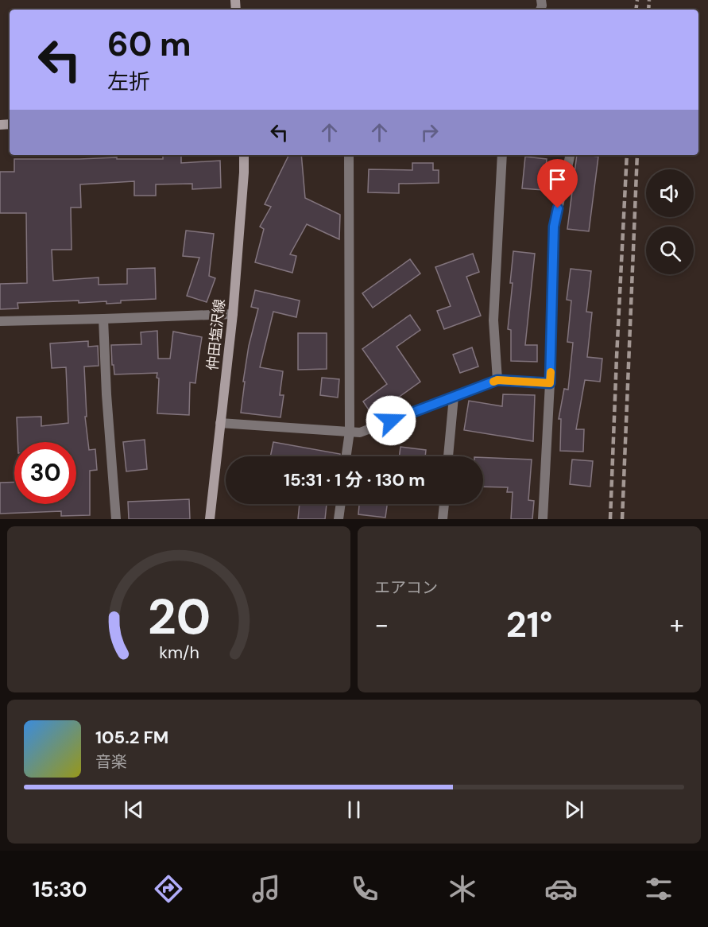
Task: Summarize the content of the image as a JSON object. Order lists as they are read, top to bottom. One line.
{"streets":{"main road":["仲田塩沢線"]},"page":{"turn":["60 m","左折"],"limit":"30","trip":"15:31 · 1 分 · 130 m","tile":"エアコン","heat":["−","21°","+"],"song":["105.2 FM","音楽"],"tabs":"15:30","gauge":["20","km/h"]}}
